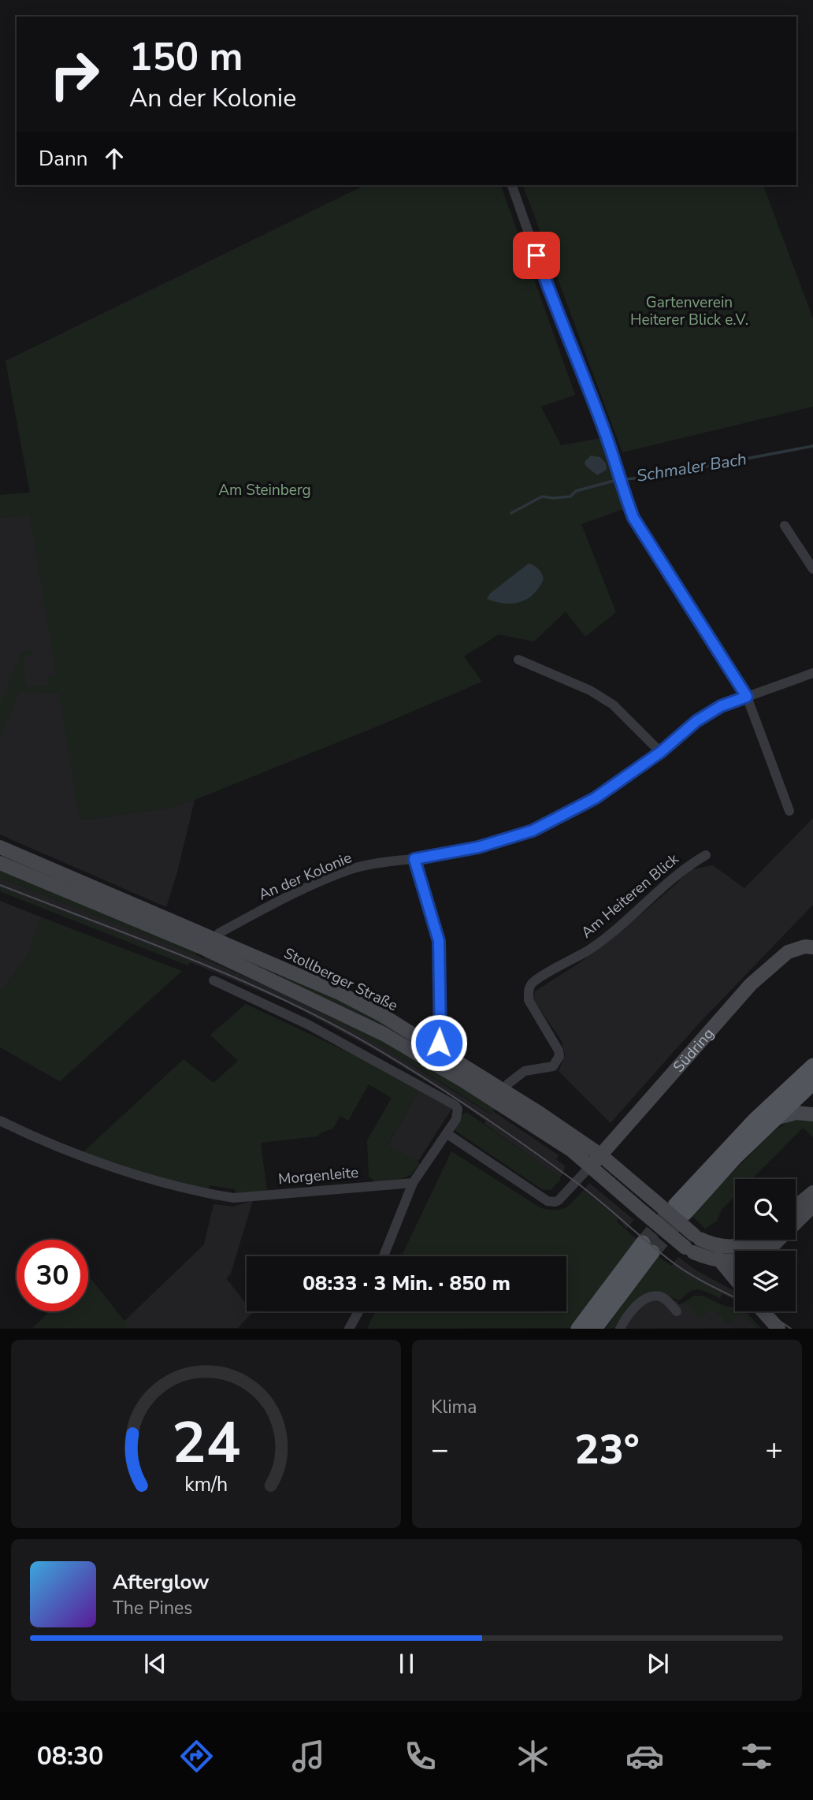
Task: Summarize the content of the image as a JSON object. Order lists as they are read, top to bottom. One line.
{"streets":{"main road":["Stollberger Straße","Südring"],"street":["An der Kolonie","Am Heiteren Blick","Morgenleite"]},"crossings":[["An der Kolonie","Stollberger Straße"],["Am Heiteren Blick","Stollberger Straße"],["Stollberger Straße","Südring"]],"water":["Schmaler Bach"],"parks":["Gartenverein Heiterer Blick e.V.","Am Steinberg"],"page":{"turn":["150 m","An der Kolonie"],"then":"Dann","limit":"30","trip":"08:33 · 3 Min. · 850 m","tile":"Klima","heat":["−","23°","+"],"song":["Afterglow","The Pines"],"tabs":"08:30","gauge":["24","km/h"]}}
